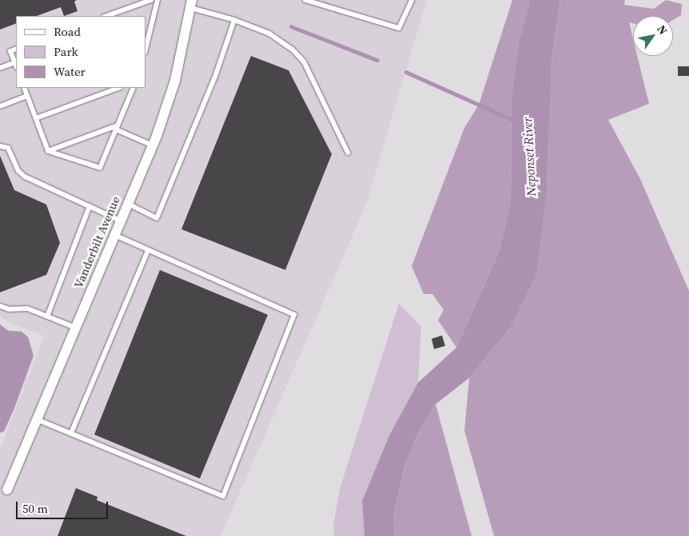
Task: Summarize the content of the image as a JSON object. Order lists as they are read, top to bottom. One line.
{"streets":{"street":["Vanderbilt Avenue"]},"water":["Neponset River"],"legend":["Road","Park","Water"],"scale_bar":"50 m","north":"top right"}
